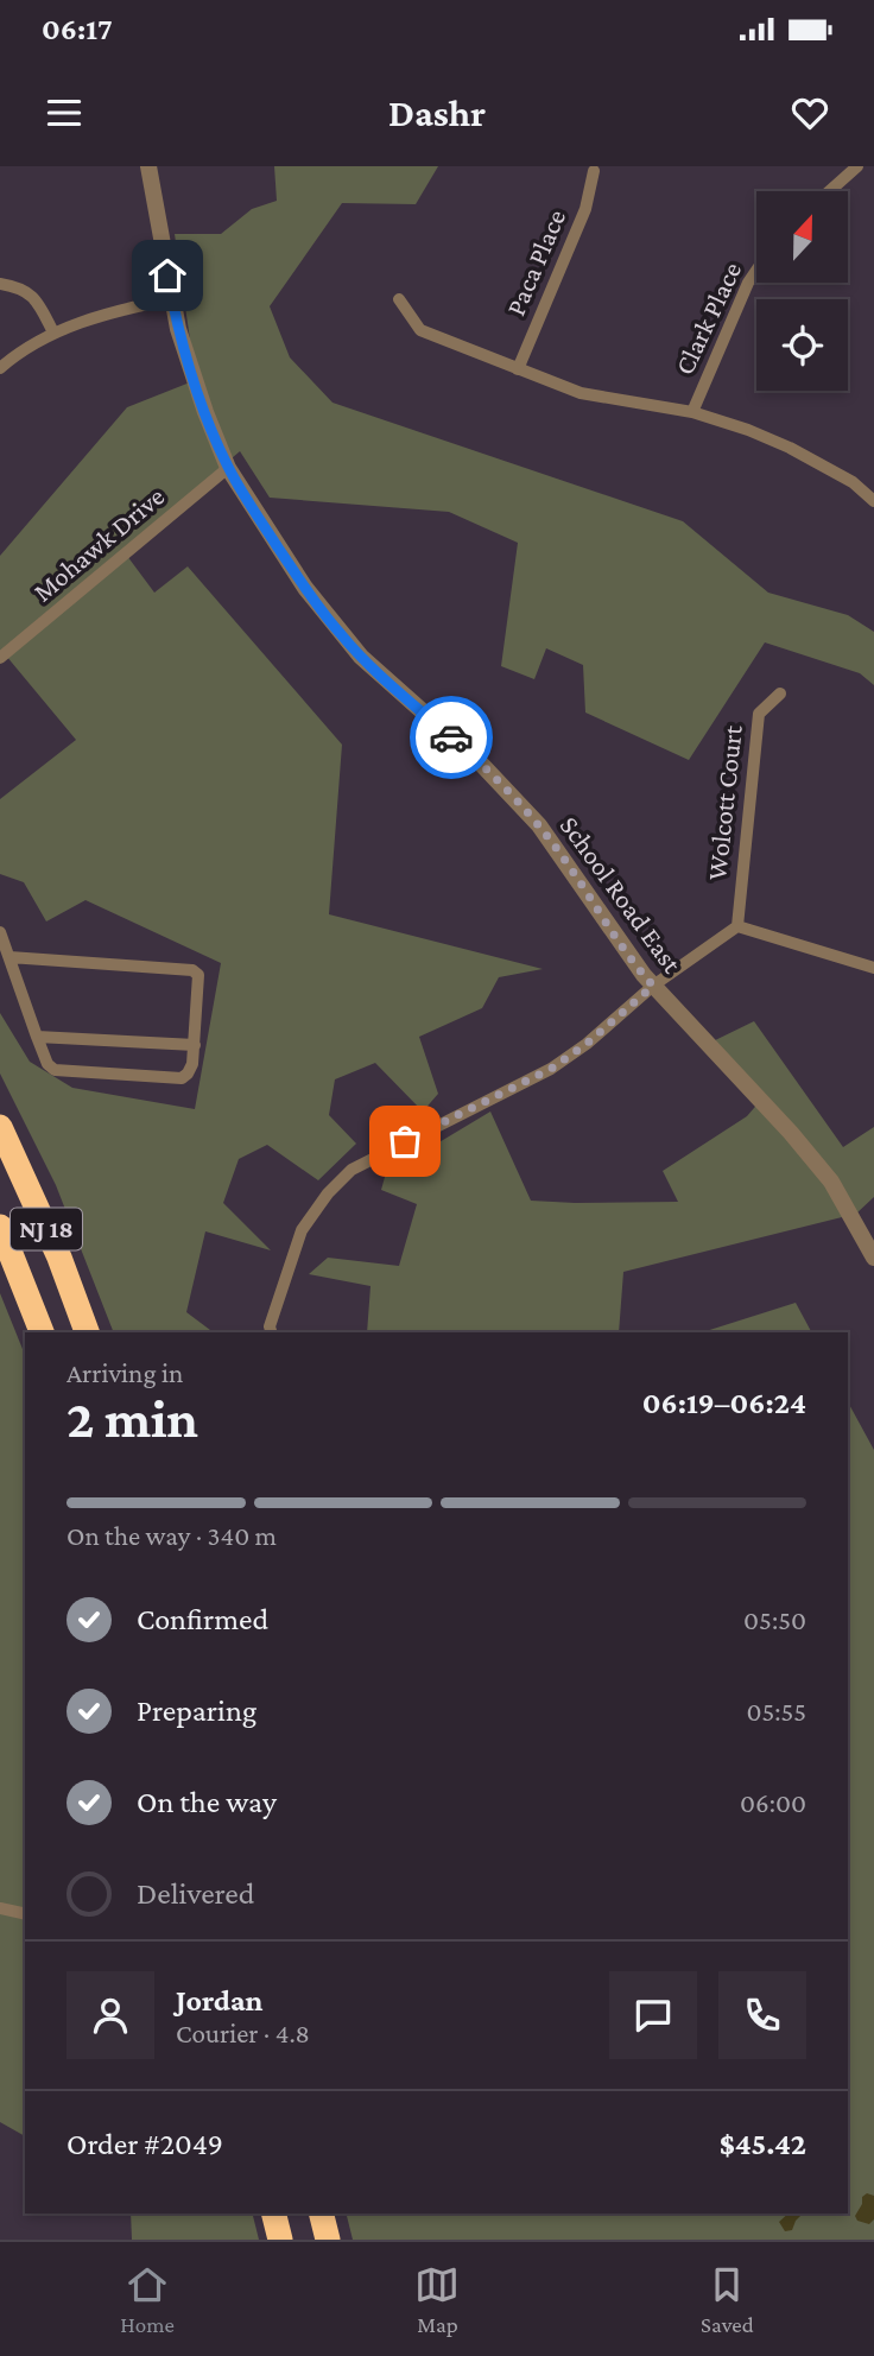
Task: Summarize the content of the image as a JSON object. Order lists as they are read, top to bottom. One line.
{"streets":{"highway":["NJ 18"],"street":["Paca Place","Clark Place","Mohawk Drive","Wolcott Court","School Road East"]},"crossings":[["Mohawk Drive","School Road East"]],"north":"top","page":{"status":"06:17","header":"Dashr","heading":["2 min","Arriving in","06:19–06:24"],"panel":["Jordan","Courier · 4.8","Order #2049","$45.42"],"bar":"On the way · 340 m","list":[["Confirmed","05:50"],["Preparing","05:55"],["On the way","06:00"],"Delivered"],"tabs":["Home","Map","Saved"]}}
